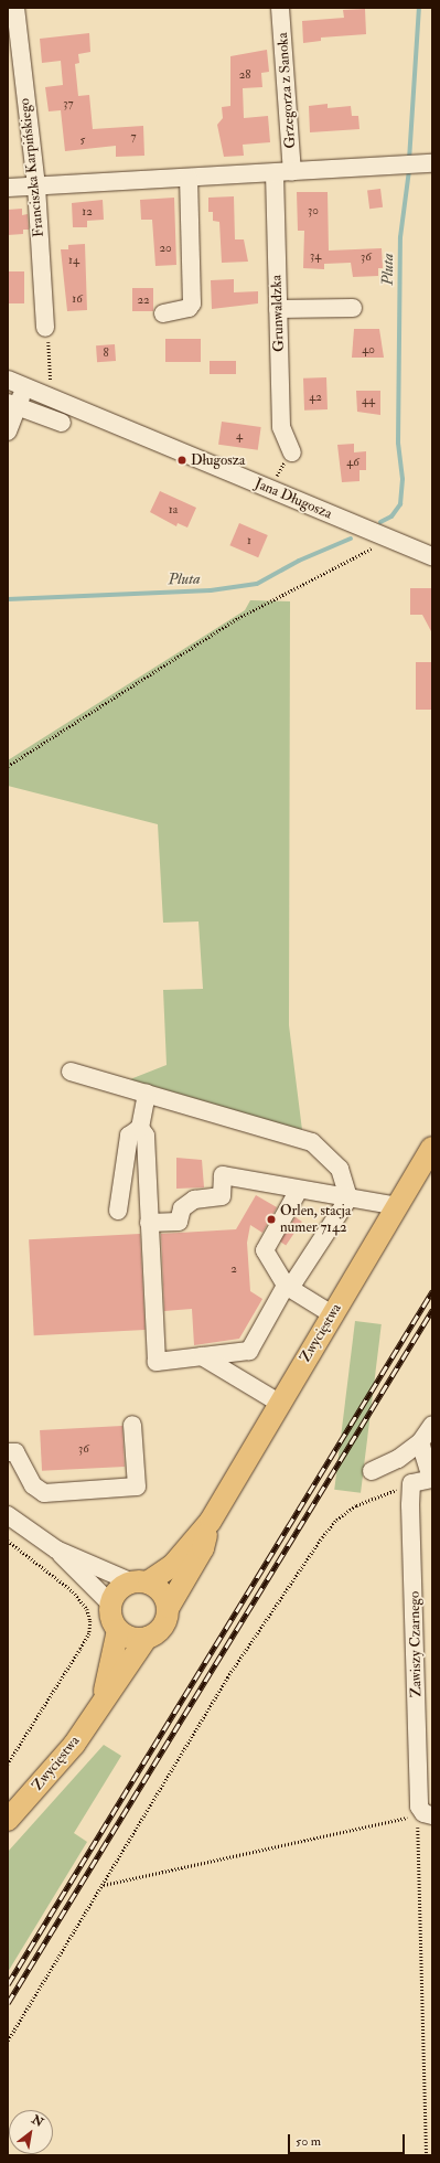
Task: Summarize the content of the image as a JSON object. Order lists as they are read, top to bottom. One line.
{"streets":{"main road":["Zwycięstwa"],"street":["Grzegorza z Sanoka","Franciszka Karpińskiego","Grunwaldzka","Jana Długosza","Zawiszy Czarnego"]},"water":["Pluta"],"places":["Długosza","Orlen, stacja numer 7142"],"house_numbers":["28","37","7","5","30","12","20","34","36","14","16","22","40","8","42","44","4","46","1a","1","2","36"],"scale_bar":"50 m","north":"top right"}
